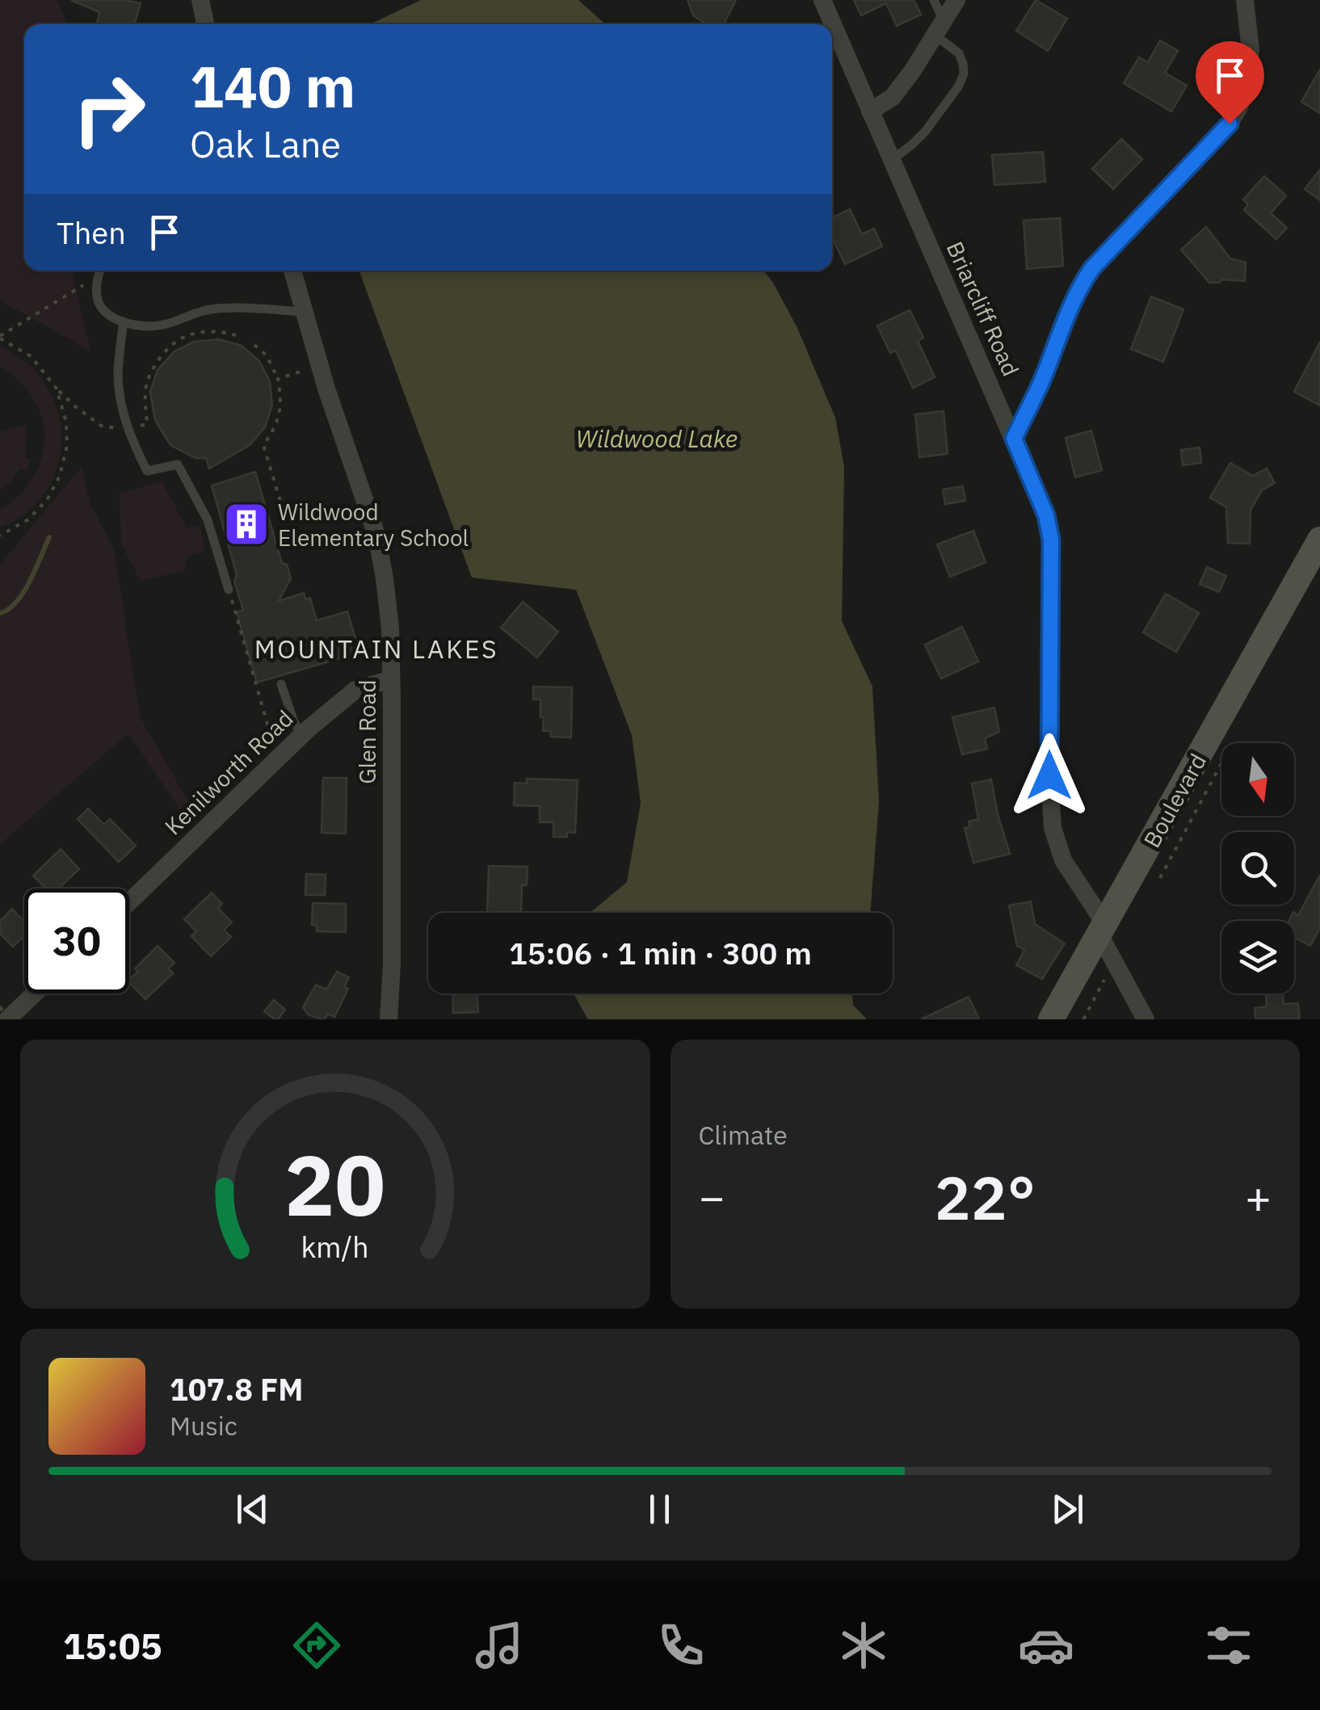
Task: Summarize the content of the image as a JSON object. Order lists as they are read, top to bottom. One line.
{"streets":{"main road":["Boulevard"],"street":["Briarcliff Road","Glen Road","Kenilworth Road"]},"crossings":[["Briarcliff Road","Boulevard"],["Glen Road","Kenilworth Road"]],"districts":["MOUNTAIN LAKES"],"water":["Wildwood Lake"],"places":{"building":["Wildwood Elementary School"]},"north":"bottom","page":{"turn":["140 m","Oak Lane"],"then":"Then","limit":"30","trip":"15:06 · 1 min · 300 m","tile":"Climate","heat":["−","22°","+"],"song":["107.8 FM","Music"],"tabs":"15:05","gauge":["20","km/h"]}}
